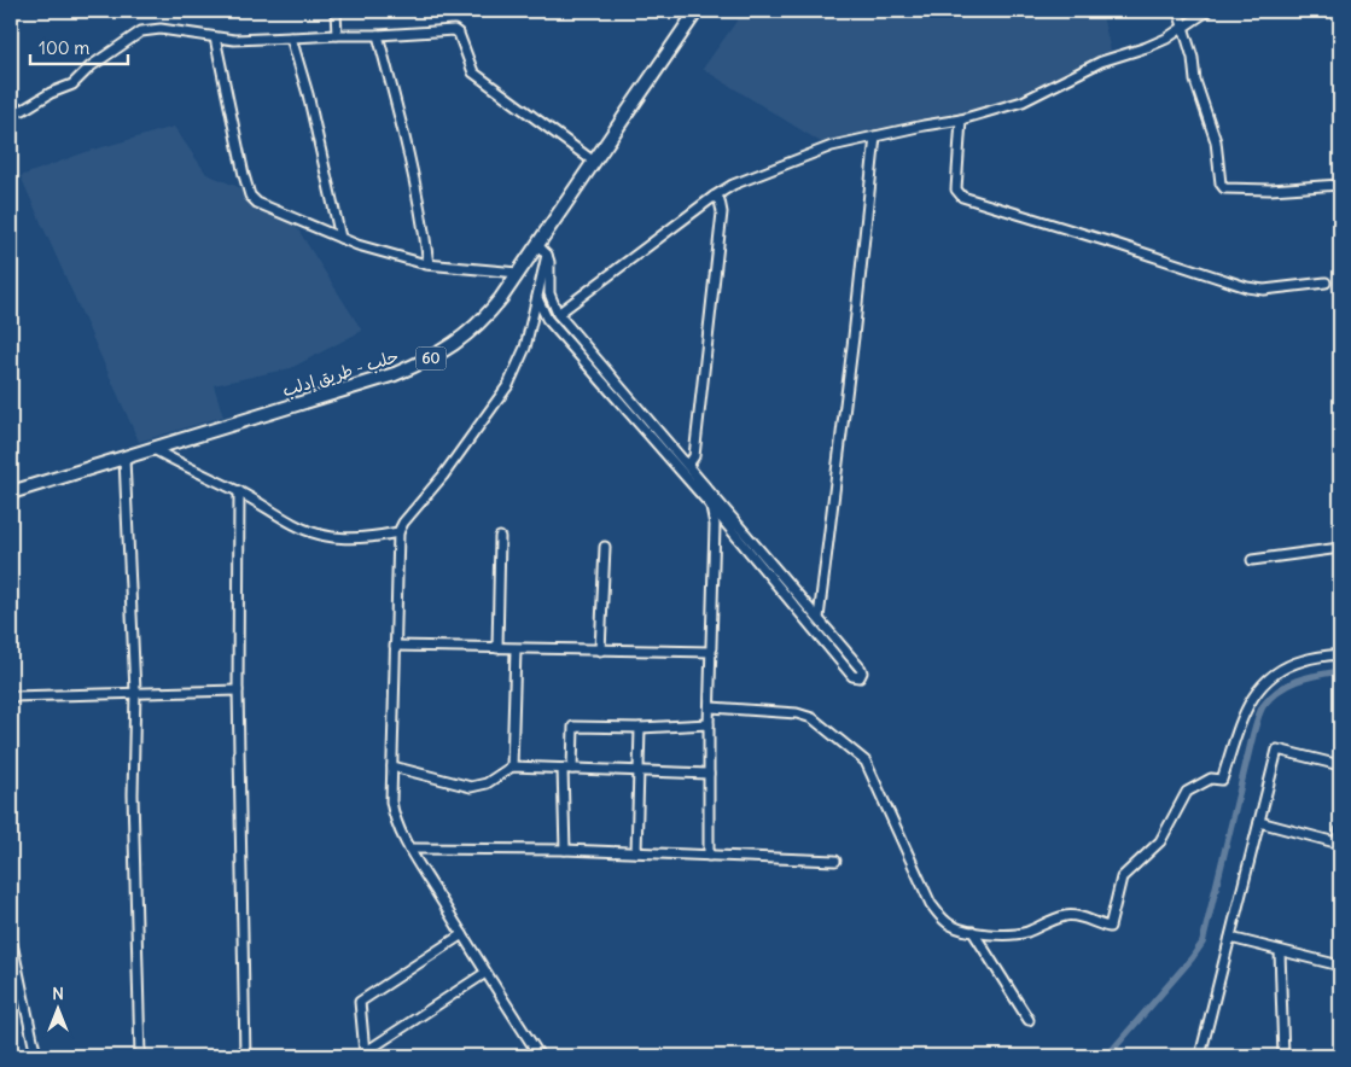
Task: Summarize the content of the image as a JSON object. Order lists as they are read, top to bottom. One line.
{"streets":{"highway":["60","حلب - طريق إدلب"]},"scale_bar":"100 m","north":"top"}
